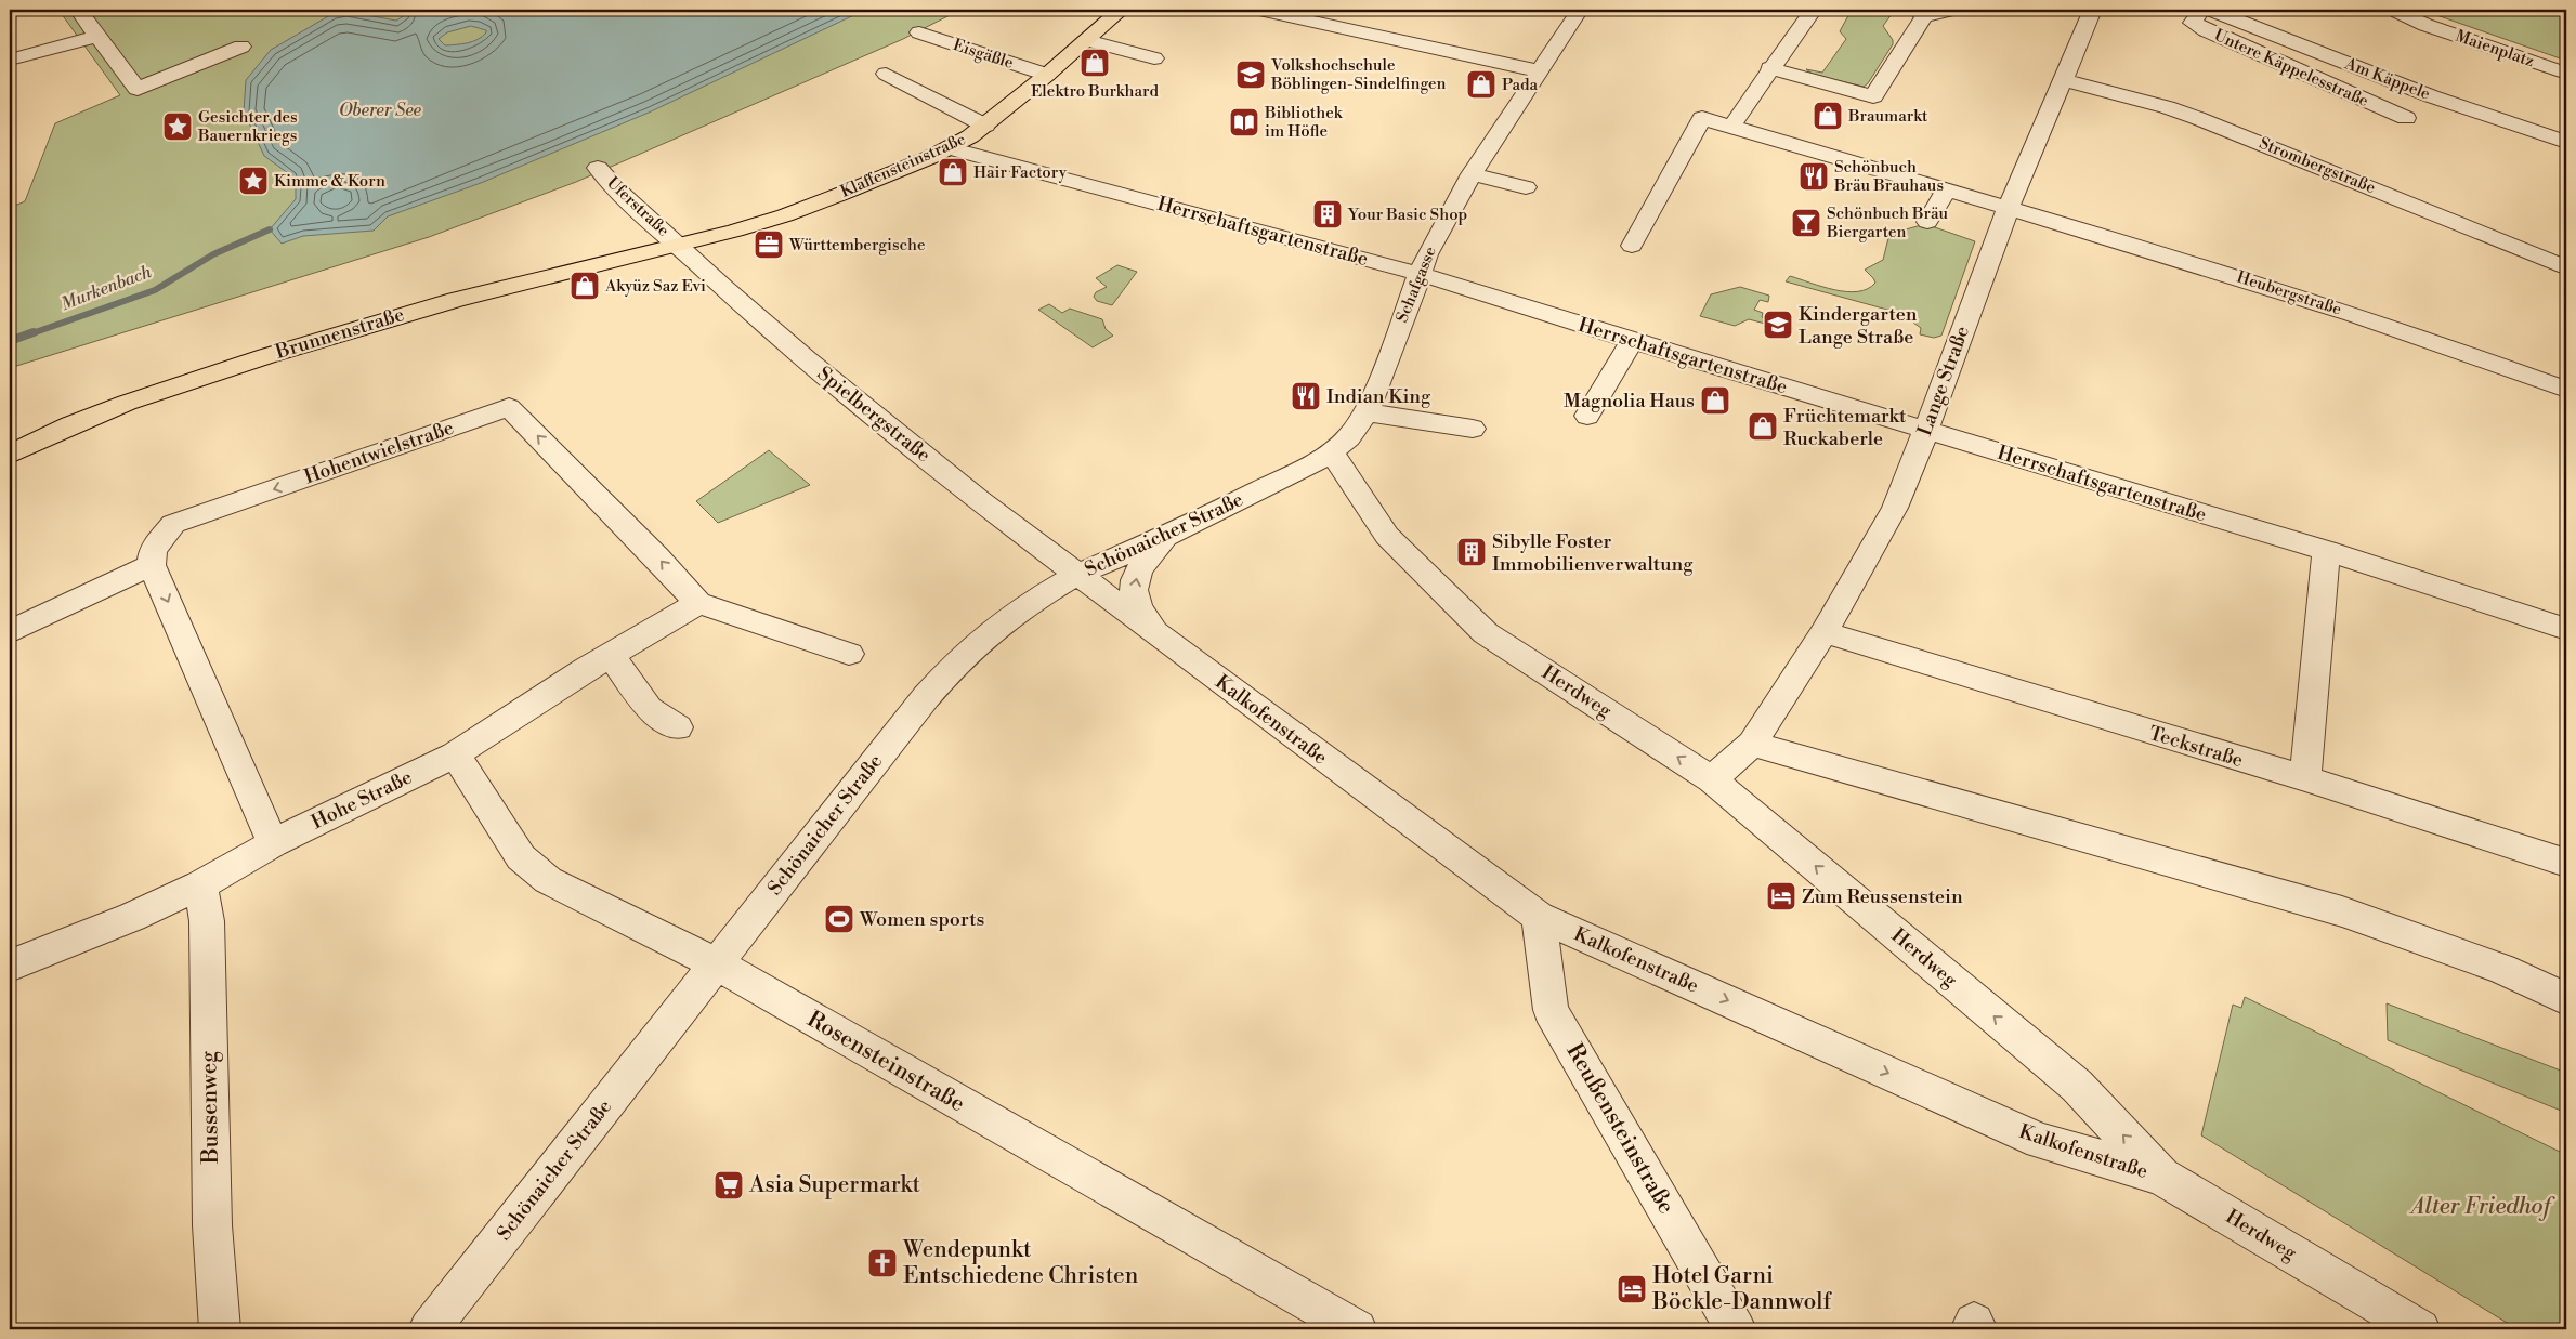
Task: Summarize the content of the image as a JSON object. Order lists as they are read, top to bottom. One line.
{"streets":{"main road":["Klaffensteinstraße","Brunnenstraße"],"street":["Maienplatz","Eisgäßle","Untere Käppelesstraße","Am Käppele","Strombergstraße","Uferstraße","Herrschaftsgartenstraße","Schafgasse","Heubergstraße","Lange Straße","Spielbergstraße","Hohentwielstraße","Schönaicher Straße","Herdweg","Kalkofenstraße","Teckstraße","Hohe Straße","Rosensteinstraße","Bussenweg","Reußensteinstraße"]},"crossings":[["Eisgäßle","Klaffensteinstraße"],["Klaffensteinstraße","Uferstraße"],["Klaffensteinstraße","Herrschaftsgartenstraße"],["Klaffensteinstraße","Brunnenstraße"],["Klaffensteinstraße","Spielbergstraße"],["Strombergstraße","Lange Straße"],["Uferstraße","Brunnenstraße"],["Uferstraße","Spielbergstraße"],["Herrschaftsgartenstraße","Schafgasse"],["Herrschaftsgartenstraße","Lange Straße"],["Schafgasse","Schönaicher Straße"],["Schafgasse","Herdweg"],["Heubergstraße","Lange Straße"],["Brunnenstraße","Spielbergstraße"],["Lange Straße","Herdweg"],["Lange Straße","Teckstraße"],["Spielbergstraße","Schönaicher Straße"],["Spielbergstraße","Kalkofenstraße"],["Hohentwielstraße","Hohe Straße"],["Schönaicher Straße","Herdweg"],["Schönaicher Straße","Kalkofenstraße"],["Schönaicher Straße","Rosensteinstraße"],["Herdweg","Kalkofenstraße"],["Kalkofenstraße","Reußensteinstraße"],["Hohe Straße","Rosensteinstraße"],["Hohe Straße","Bussenweg"]],"one_way":["Hohentwielstraße"],"water":["Oberer See","Murkenbach"],"parks":["Alter Friedhof"],"places":{"shop":["Elektro Burkhard","Pada","Braumarkt","Hair Factory","Akyüz Saz Evi","Magnolia Haus","Früchtemarkt Ruckaberle"],"school or university":["Volkshochschule Böblingen-Sindelfingen","Kindergarten Lange Straße"],"library":["Bibliothek im Höfle"],"place":["Gesichter des Bauernkriegs","Kimme & Korn"],"restaurant":["Schönbuch Bräu Brauhaus","Indian King"],"building":["Your Basic Shop","Sibylle Foster Immobilienverwaltung"],"bar":["Schönbuch Bräu Biergarten"],"office":["Württembergische"],"hotel":["Zum Reussenstein","Hotel Garni Böckle-Dannwolf"],"sports":["Women sports"],"supermarket":["Asia Supermarkt"],"church":["Wendepunkt Entschiedene Christen"]}}
